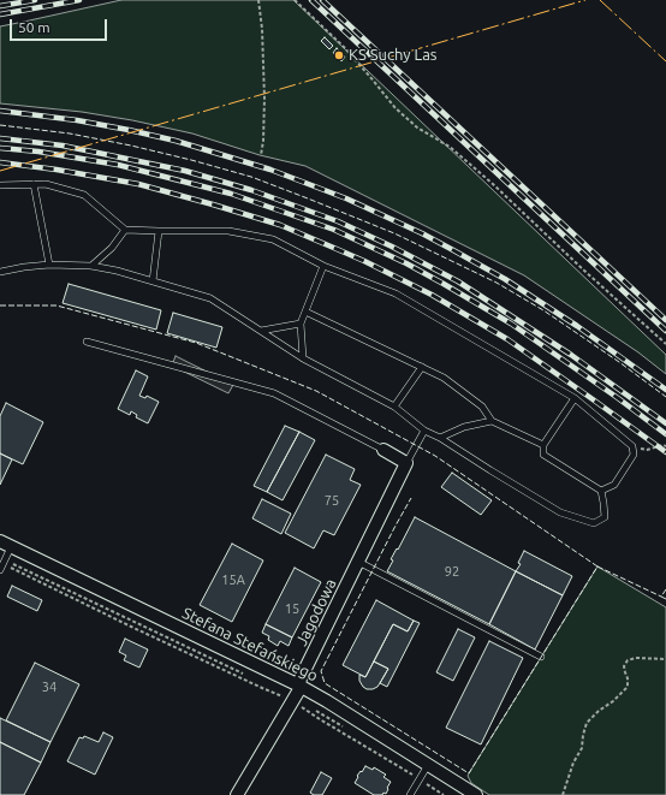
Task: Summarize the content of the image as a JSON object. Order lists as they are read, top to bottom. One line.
{"streets":{"street":["Jagodowa","Stefana Stefańskiego"]},"crossings":[["Jagodowa","Stefana Stefańskiego"]],"places":["KS Suchy Las"],"house_numbers":["75","92","15A","15","34"],"scale_bar":"50 m"}
